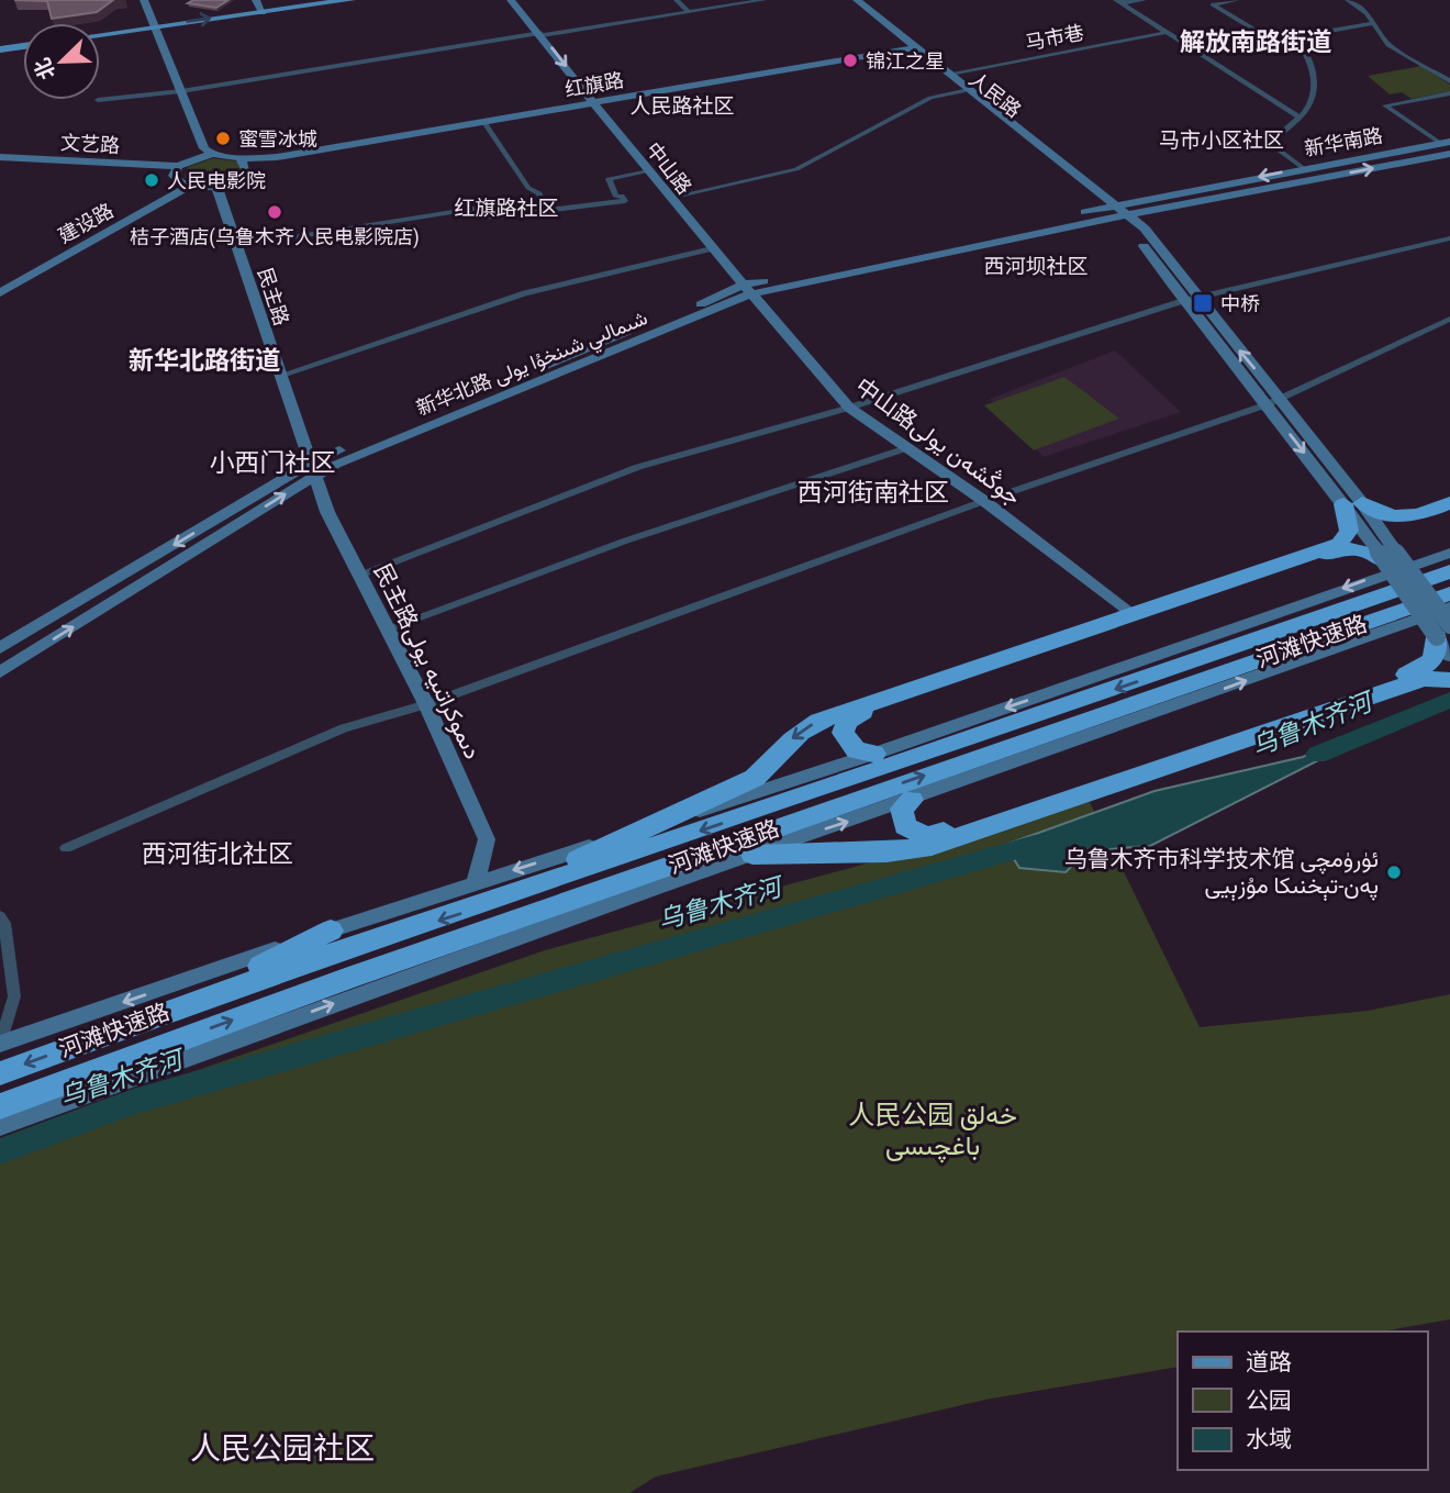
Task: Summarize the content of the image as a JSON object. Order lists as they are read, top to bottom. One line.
{"streets":{"highway":["河滩快速路"],"main road":["红旗路","人民路","新华南路","文艺路","中山路","建设路","民主路","新华北路 شىمالىي شىنخۇا يولى","中山路جوڭشەن يولى","民主路دىموكراتىيە يولى"],"street":["马市巷"]},"crossings":[["马市巷","人民路"],["红旗路","人民路"],["红旗路","中山路"],["人民路","新华南路"],["人民路","新华北路 شىمالىي شىنخۇا يولى"],["新华南路","新华北路 شىمالىي شىنخۇا يولى"],["中山路","新华北路 شىمالىي شىنخۇا يولى"],["中山路","中山路جوڭشەن يولى"],["民主路","新华北路 شىمالىي شىنخۇا يولى"],["民主路","民主路دىموكراتىيە يولى"],["新华北路 شىمالىي شىنخۇا يولى","中山路جوڭشەن يولى"],["新华北路 شىمالىي شىنخۇا يولى","民主路دىموكراتىيە يولى"],["河滩快速路","民主路دىموكراتىيە يولى"]],"districts":["解放南路街道","人民路社区","马市小区社区","红旗路社区","西河坝社区","新华北路街道","小西门社区","西河街南社区","西河街北社区","人民公园社区"],"water":["乌鲁木齐河"],"parks":["人民公园 خەلق باغچىسى"],"places":{"other":["锦江之星","蜜雪冰城","人民电影院","桔子酒店(乌鲁木齐人民电影院店)","乌鲁木齐市科学技术馆 ئۈرۈمچى پەن-تېخنىكا مۇزېيى"],"transit":["中桥"]},"legend":["道路","公园","水域"],"north":"bottom left"}
